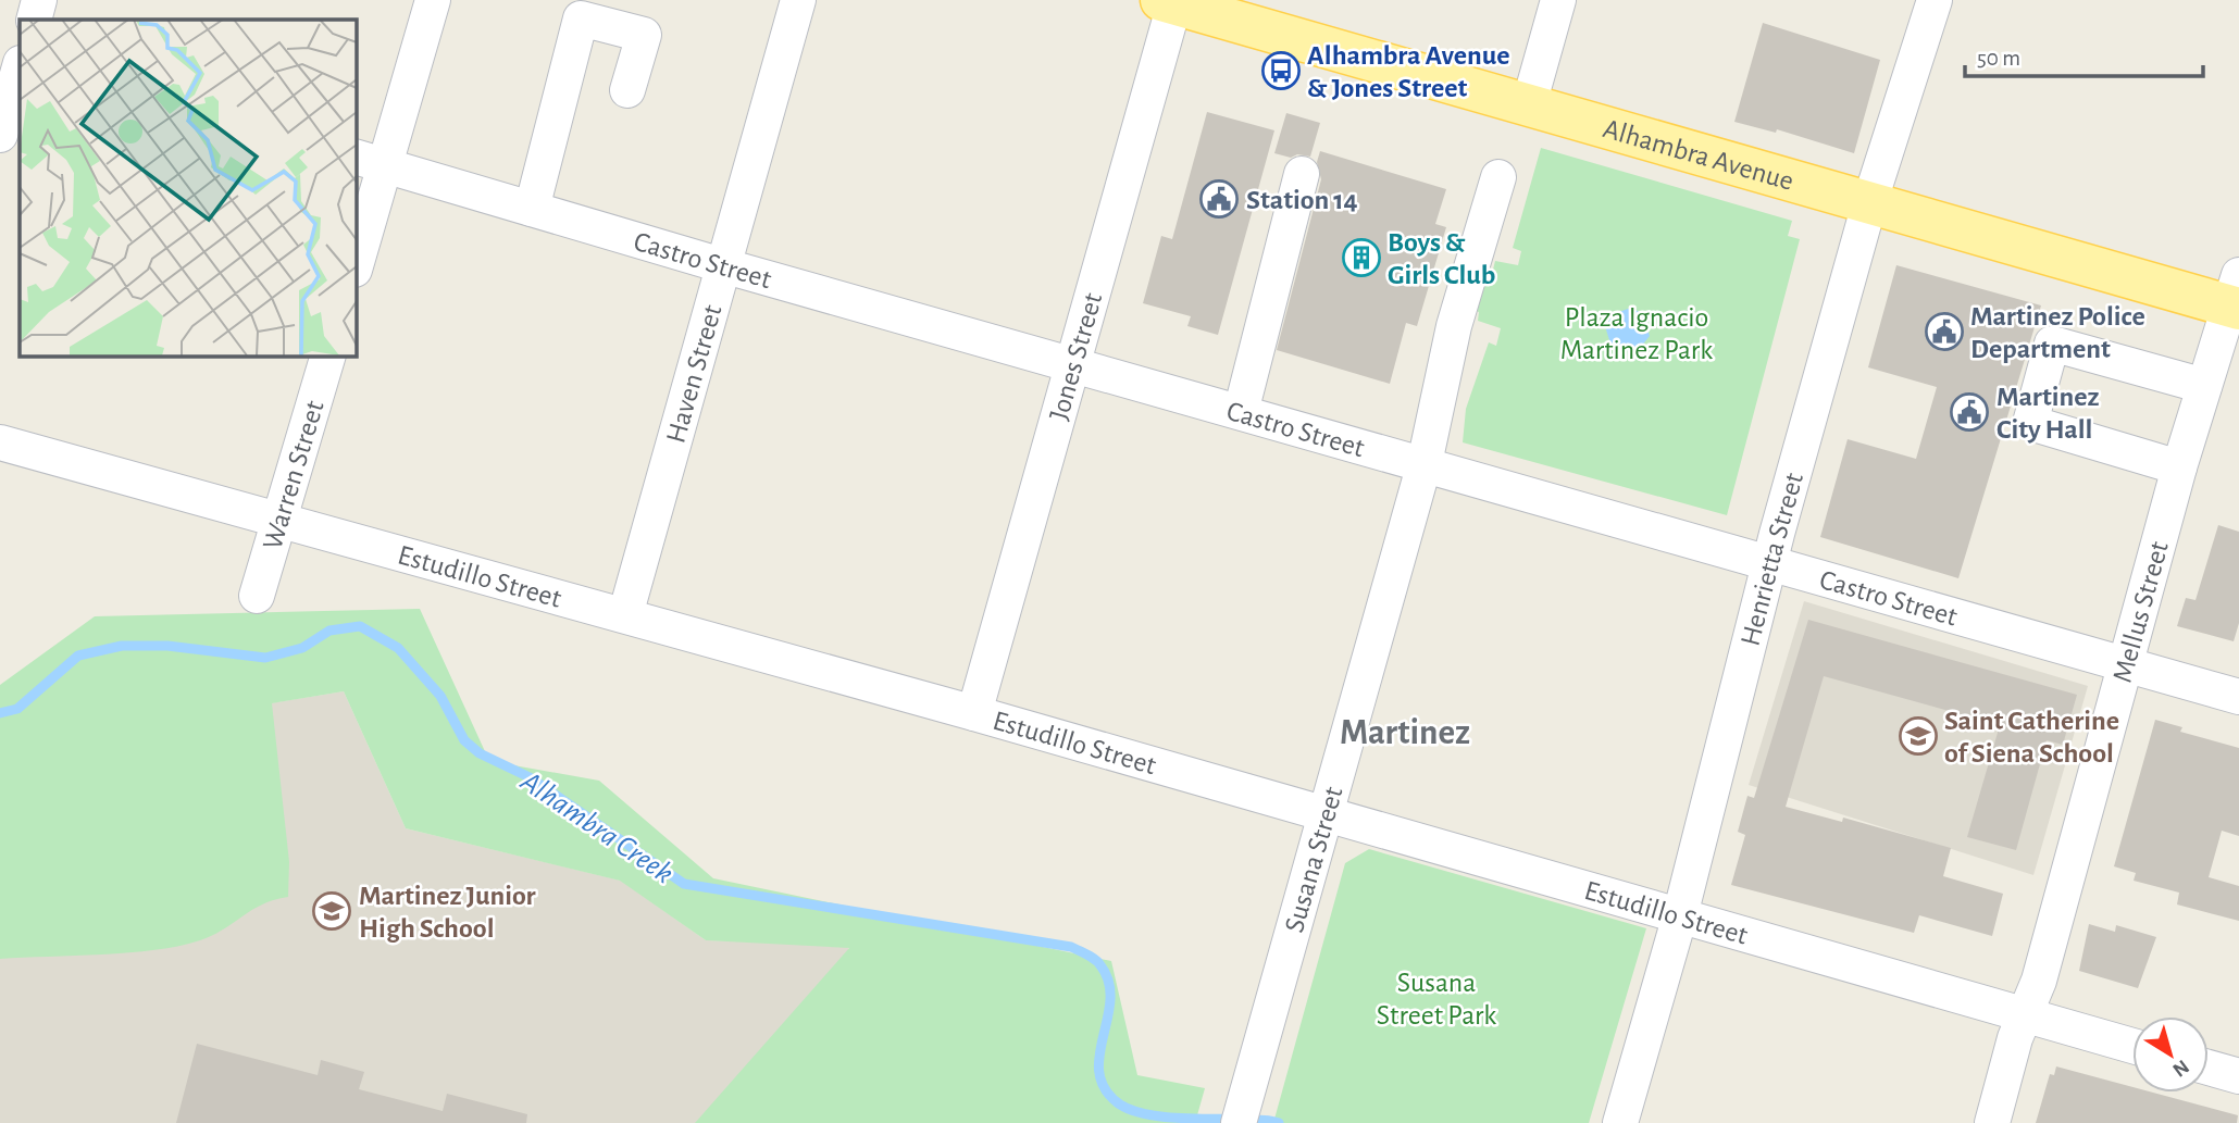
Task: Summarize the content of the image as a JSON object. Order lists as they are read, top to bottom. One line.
{"streets":{"main road":["Alhambra Avenue"],"street":["Castro Street","Jones Street","Haven Street","Warren Street","Henrietta Street","Estudillo Street","Mellus Street","Susana Street"]},"crossings":[["Alhambra Avenue","Jones Street"],["Alhambra Avenue","Henrietta Street"],["Alhambra Avenue","Mellus Street"],["Castro Street","Jones Street"],["Castro Street","Haven Street"],["Castro Street","Henrietta Street"],["Castro Street","Mellus Street"],["Castro Street","Susana Street"],["Jones Street","Estudillo Street"],["Haven Street","Estudillo Street"],["Warren Street","Estudillo Street"],["Henrietta Street","Estudillo Street"],["Estudillo Street","Mellus Street"],["Estudillo Street","Susana Street"]],"districts":["Martinez"],"water":["Alhambra Creek"],"parks":["Plaza Ignacio Martinez Park","Susana Street Park"],"places":{"bus stop":["Alhambra Avenue & Jones Street"],"public building":["Station 14","Martinez Police Department","Martinez City Hall"],"building":["Boys & Girls Club"],"school or university":["Saint Catherine of Siena School","Martinez Junior High School"]},"scale_bar":"50 m","north":"bottom right"}
